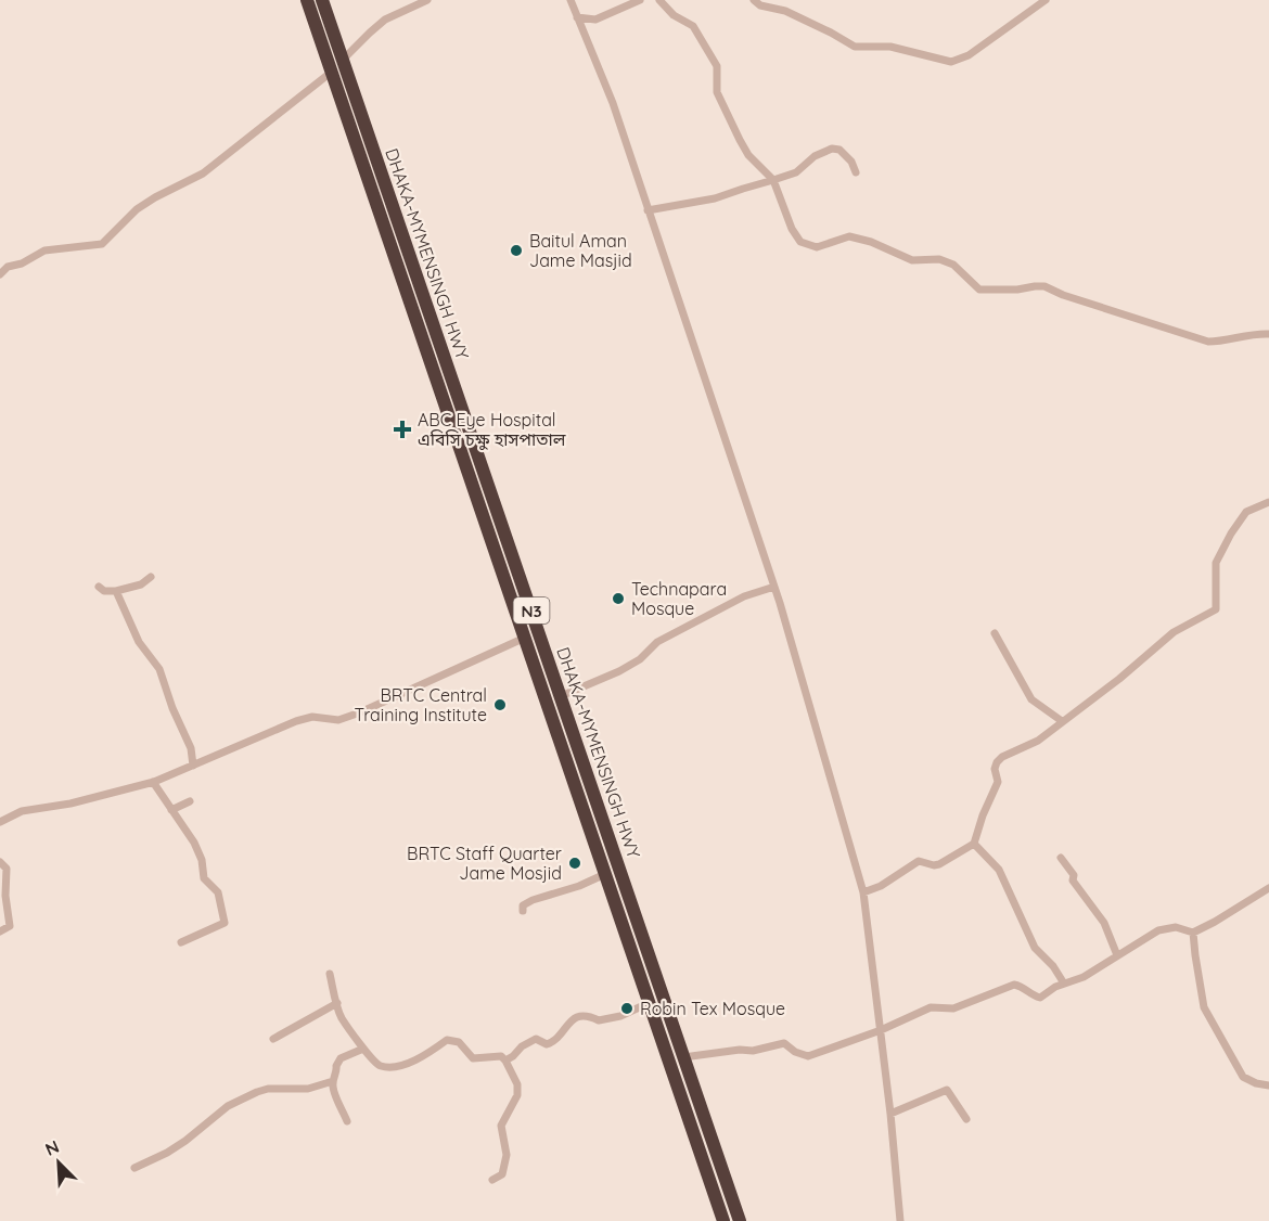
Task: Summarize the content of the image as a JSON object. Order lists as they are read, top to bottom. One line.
{"streets":{"highway":["DHAKA-MYMENSINGH HWY","N3"]},"places":{"other":["Baitul Aman Jame Masjid","Technapara Mosque","BRTC Central Training Institute","BRTC Staff Quarter Jame Mosjid","Robin Tex Mosque"],"health":["ABC Eye Hospital এবিসি চক্ষু হাসপাতাল"]},"north":"top left"}
